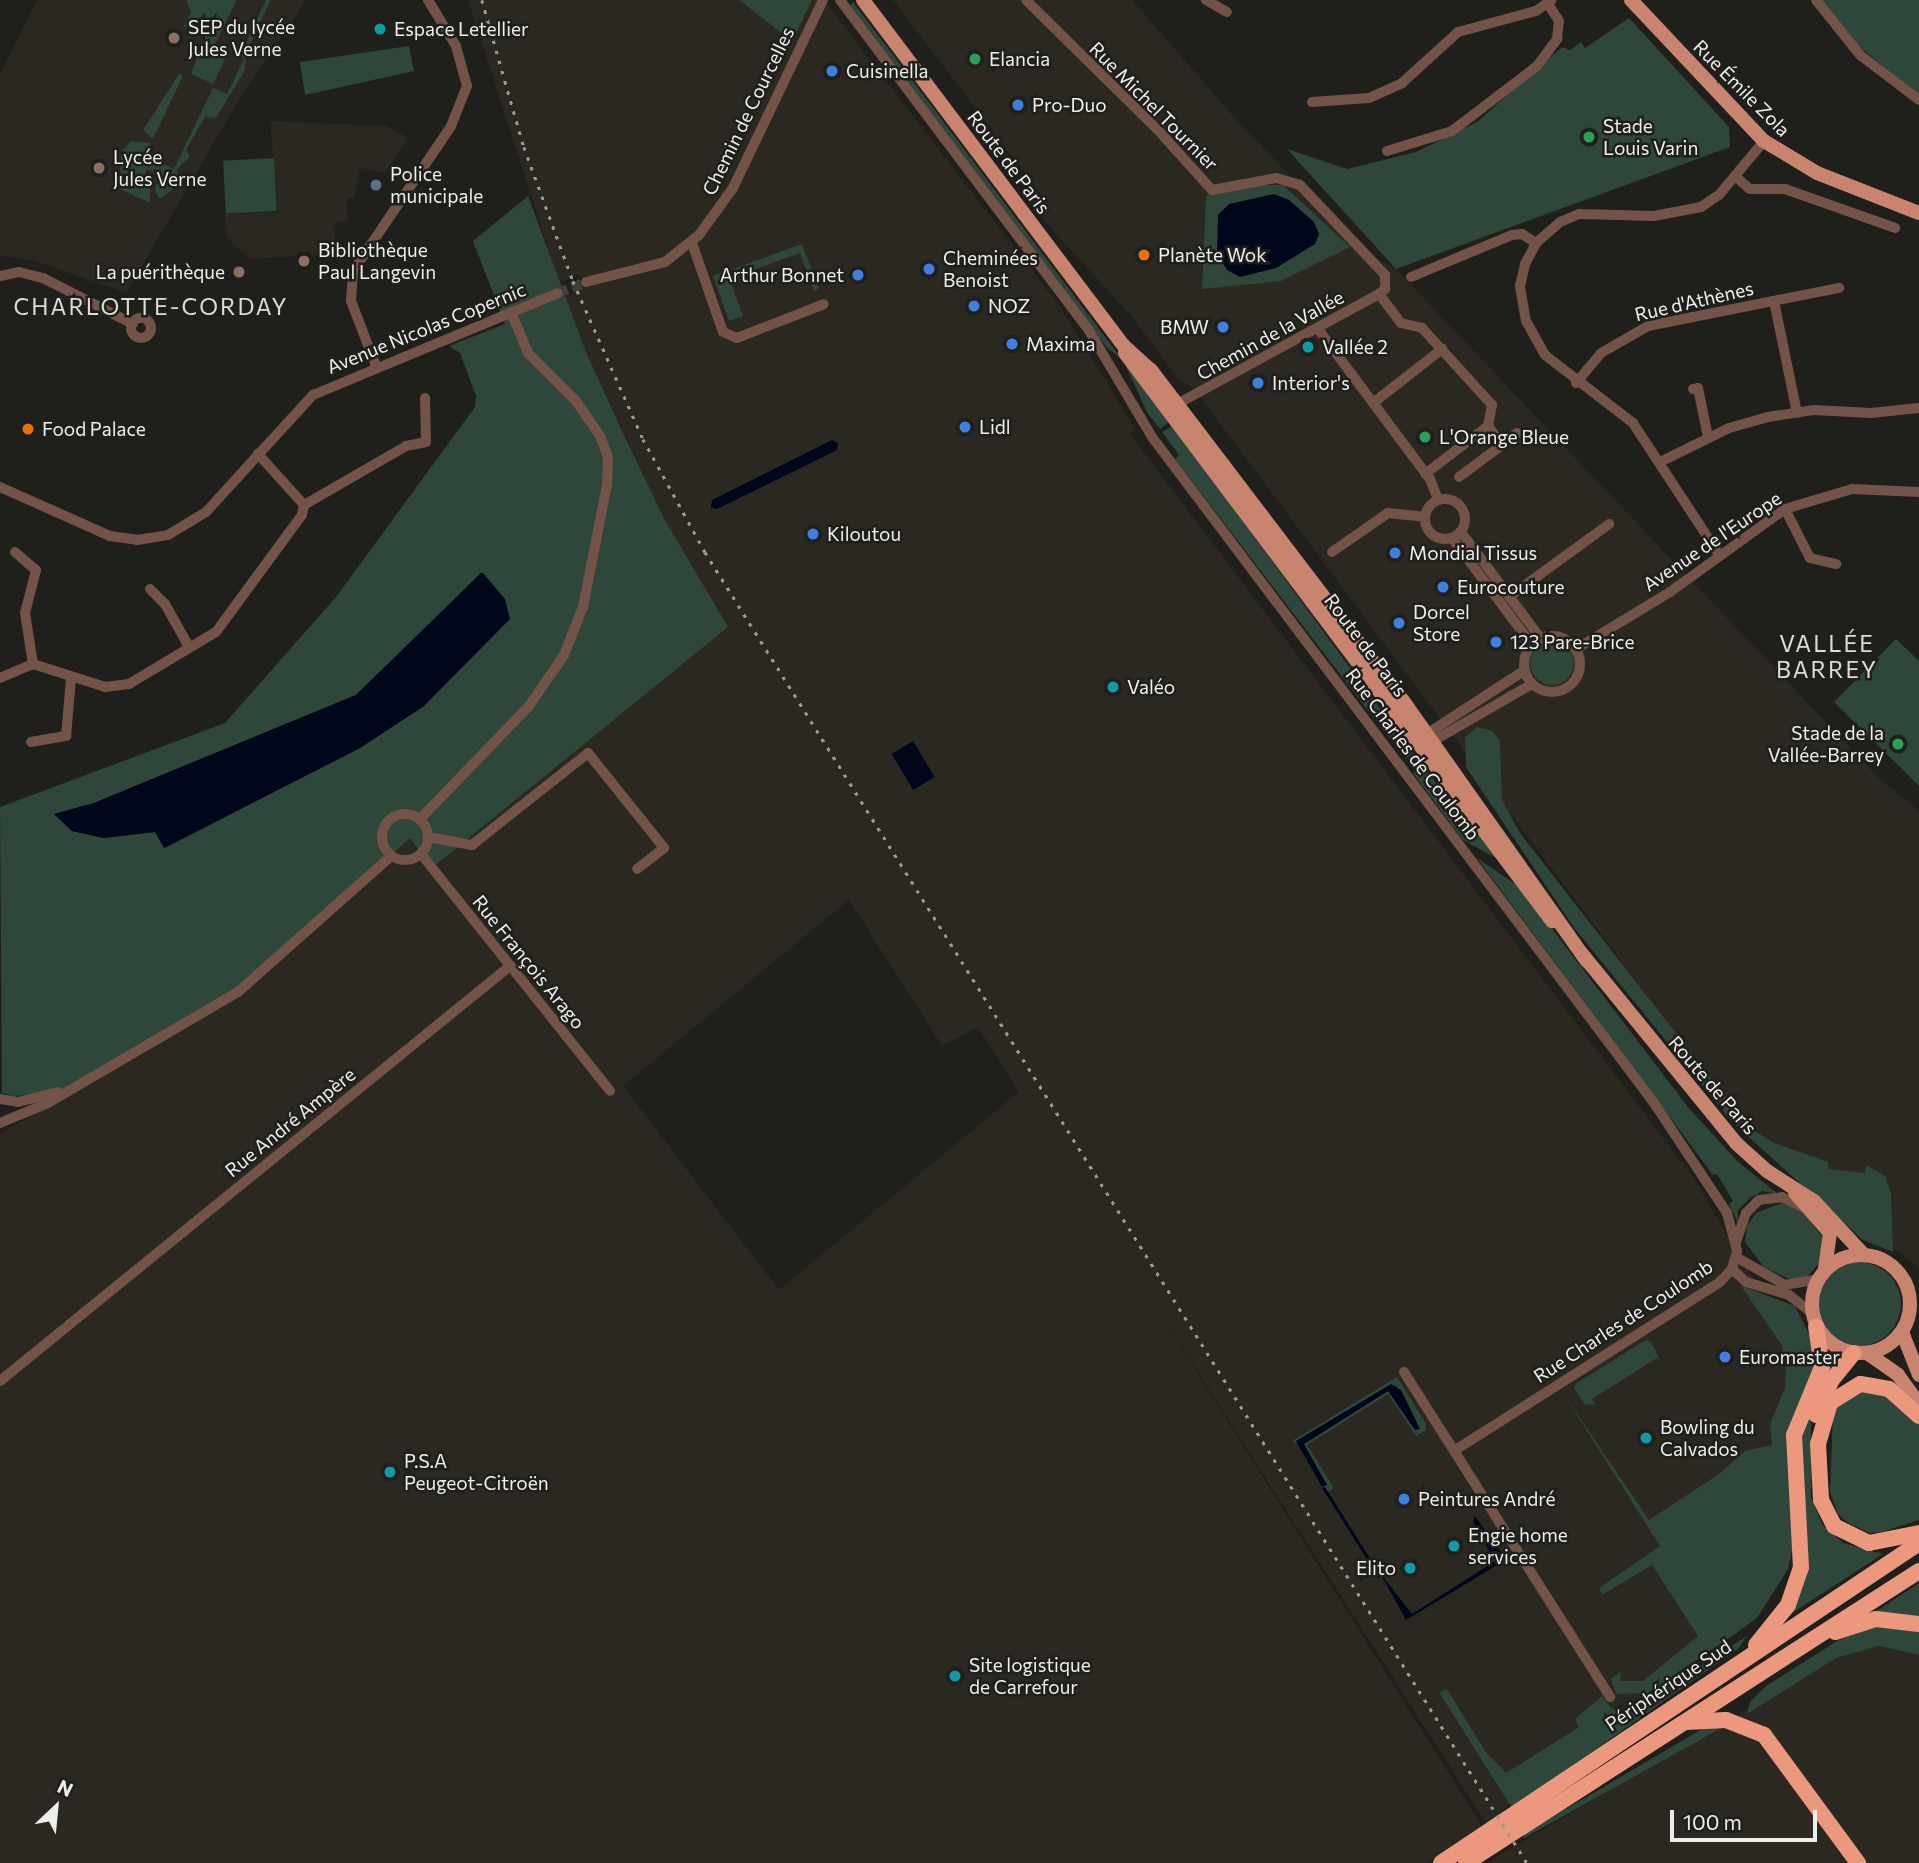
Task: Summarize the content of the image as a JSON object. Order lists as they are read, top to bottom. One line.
{"streets":{"highway":["Périphérique Sud"],"main road":["Rue Émile Zola","Route de Paris"],"street":["Rue Michel Tournier","Chemin de Courcelles","Rue d'Athènes","Avenue Nicolas Copernic","Chemin de la Vallée","Avenue de l'Europe","Rue Charles de Coulomb","Rue François Arago","Rue André Ampère"]},"crossings":[["Rue Michel Tournier","Chemin de la Vallée"],["Route de Paris","Chemin de la Vallée"],["Route de Paris","Rue Charles de Coulomb"],["Rue François Arago","Rue André Ampère"]],"districts":["CHARLOTTE-CORDAY","VALLÉE BARREY"],"places":["Espace Letellier","SEP du lycée Jules Verne","Elancia","Cuisinella","Pro-Duo","Stade Louis Varin","Lycée Jules Verne","Police municipale","Planète Wok","Bibliothèque Paul Langevin","Cheminées Benoist","La puérithèque","Arthur Bonnet","NOZ","BMW","Maxima","Vallée 2","Interior's","Lidl","Food Palace","L'Orange Bleue","Kiloutou","Mondial Tissus","Eurocouture","Dorcel Store","123 Pare-Brice","Valéo","Stade de la Vallée-Barrey","Euromaster","Bowling du Calvados","P.S.A Peugeot-Citroën","Peintures André","Engie home services","Elito","Site logistique de Carrefour"],"scale_bar":"100 m","north":"top right"}
